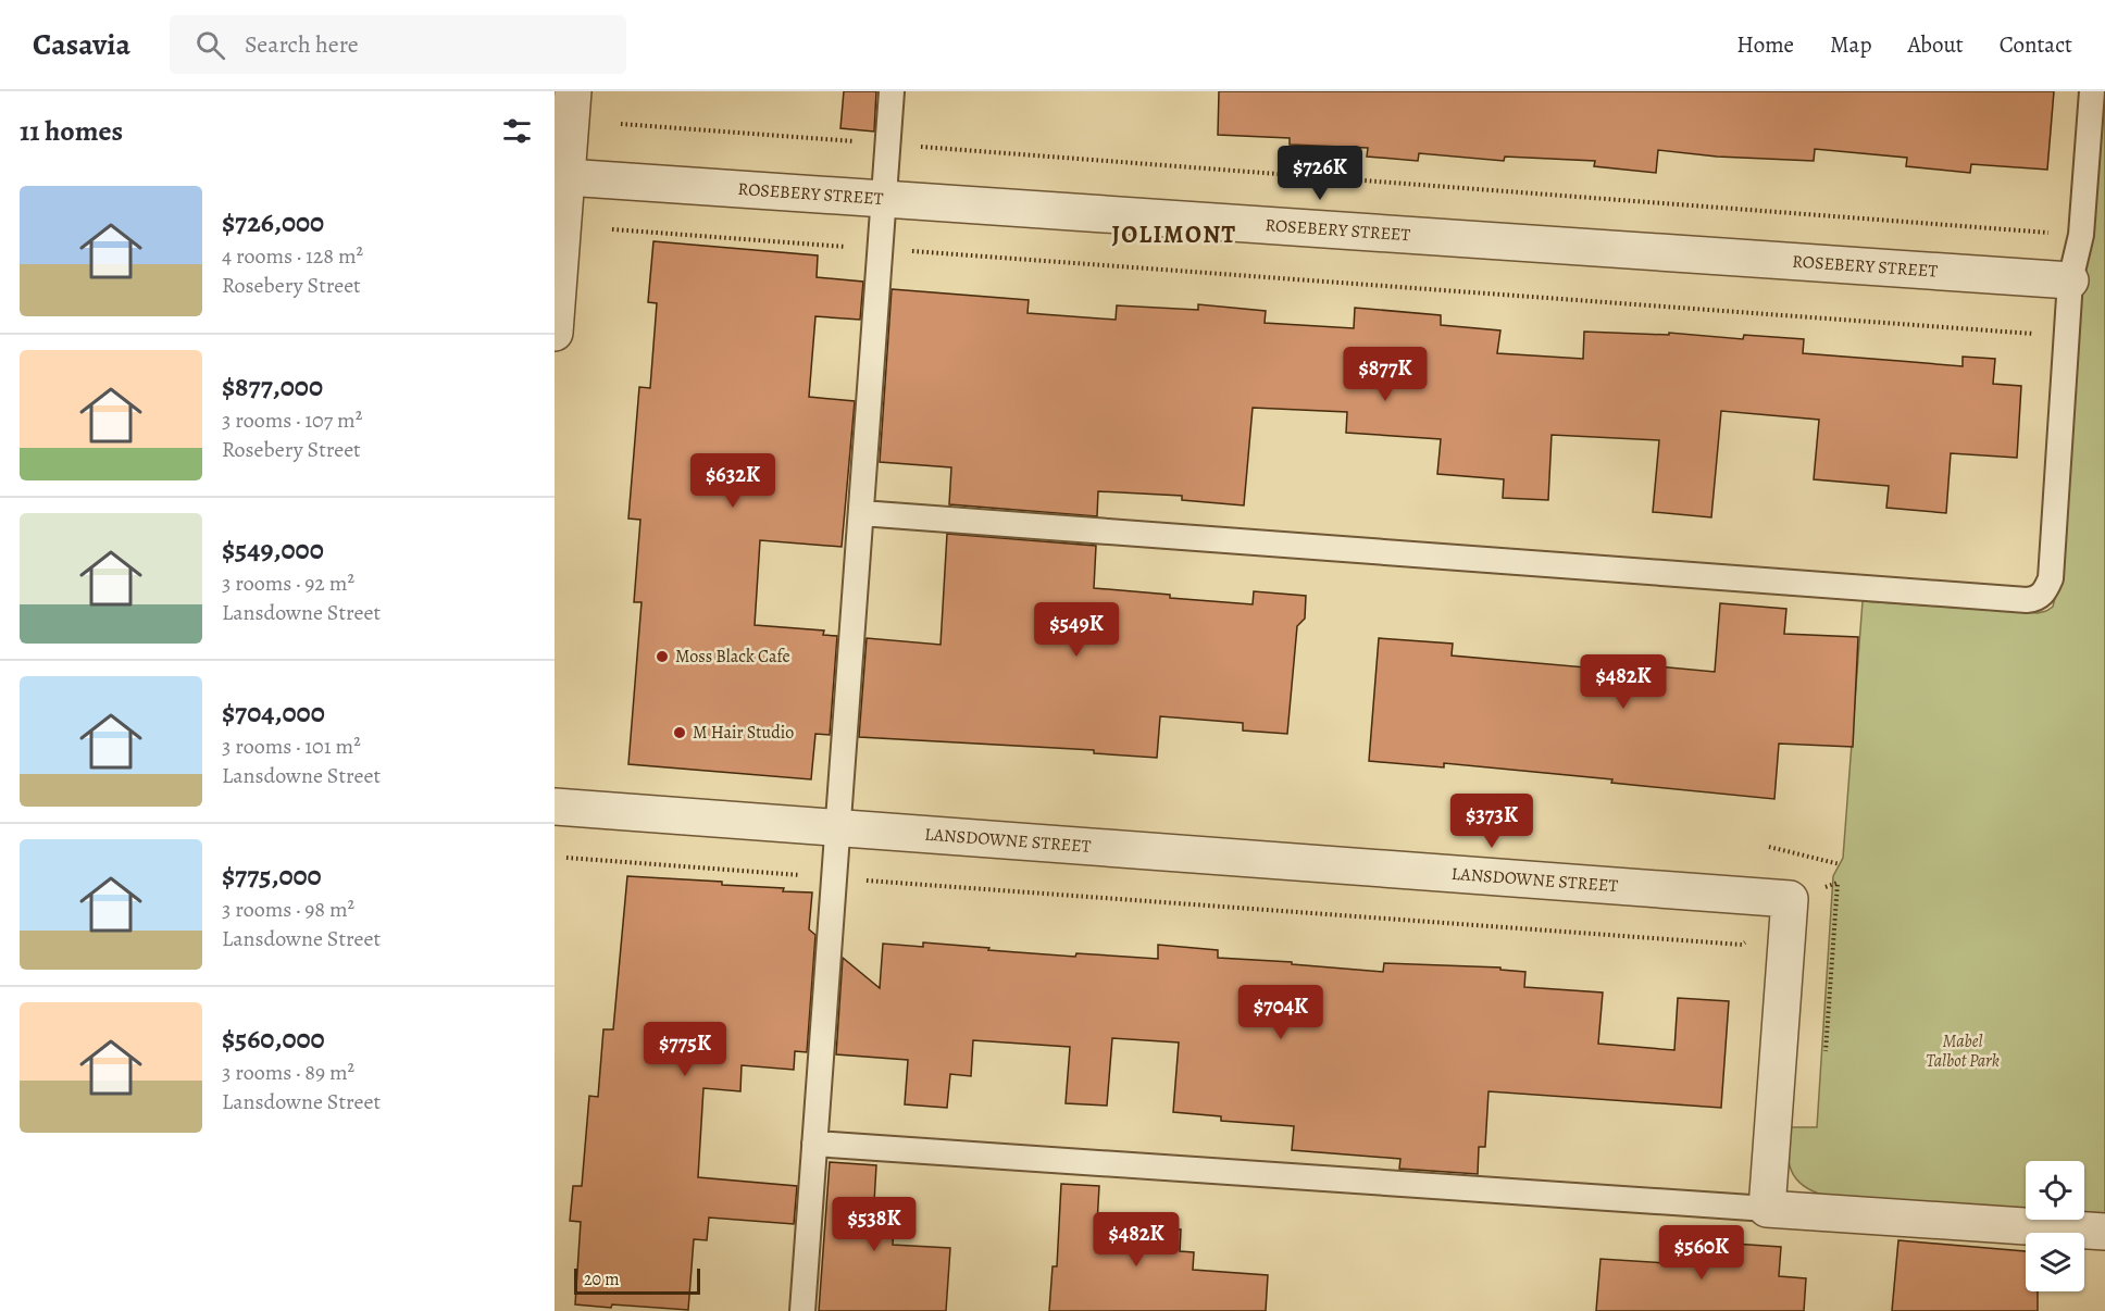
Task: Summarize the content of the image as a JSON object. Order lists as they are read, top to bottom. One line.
{"streets":{"street":["ROSEBERY STREET","LANSDOWNE STREET"]},"districts":["JOLIMONT"],"parks":["Mabel Talbot Park"],"places":["Moss Black Cafe","M Hair Studio"],"scale_bar":"20 m","page":{"header":"Casavia","search":"Search here","nav":["Home","Map","About","Contact"],"heading":"11 homes","price":["$726K","$877K","$632K","$549K","$482K","$373K","$704K","$775K","$538K","$482K","$560K"],"list":[{"name":"$726,000","note":"4 rooms · 128 m² · Rosebery Street"},{"name":"$877,000","note":"3 rooms · 107 m² · Rosebery Street"},{"name":"$549,000","note":"3 rooms · 92 m² · Lansdowne Street"},{"name":"$704,000","note":"3 rooms · 101 m² · Lansdowne Street"},{"name":"$775,000","note":"3 rooms · 98 m² · Lansdowne Street"},{"name":"$560,000","note":"3 rooms · 89 m² · Lansdowne Street"}],"scale":"20 m"}}
